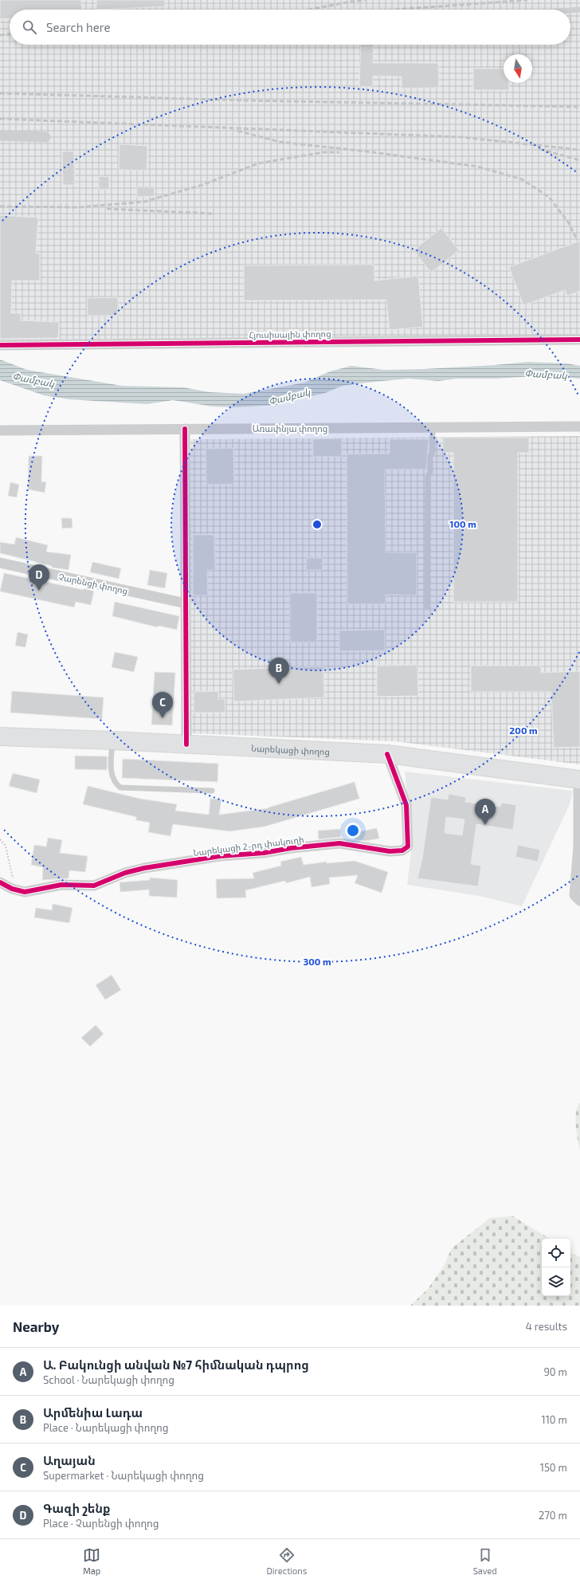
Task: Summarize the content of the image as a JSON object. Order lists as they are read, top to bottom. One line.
{"streets":{"highway":["Նարեկացի փողոց"],"street":["Հյուսիսային փողոց","Առափնյա փողոց","Չարենցի փողոց","Նարեկացի 2-րդ փակուղի"]},"crossings":[["Նարեկացի փողոց","Նարեկացի 2-րդ փակուղի"]],"water":["Փամբակ"],"north":"bottom","page":{"search":"Search here","pins":["D","B","C","A"],"heading":["Nearby","4 results"],"list":[{"mark":"A","name":"Ա. Բակունցի անվան №7 հիմնական դպրոց","note":"School · Նարեկացի փողոց","value":"90 m"},{"mark":"B","name":"Արմենիա Լադա","note":"Place · Նարեկացի փողոց","value":"110 m"},{"mark":"C","name":"Աղայան","note":"Supermarket · Նարեկացի փողոց","value":"150 m"},{"mark":"D","name":"Գազի շենք","note":"Place · Չարենցի փողոց","value":"270 m"}],"nav":["Map","Directions","Saved"]},"rings":["100 m","200 m","300 m"]}
